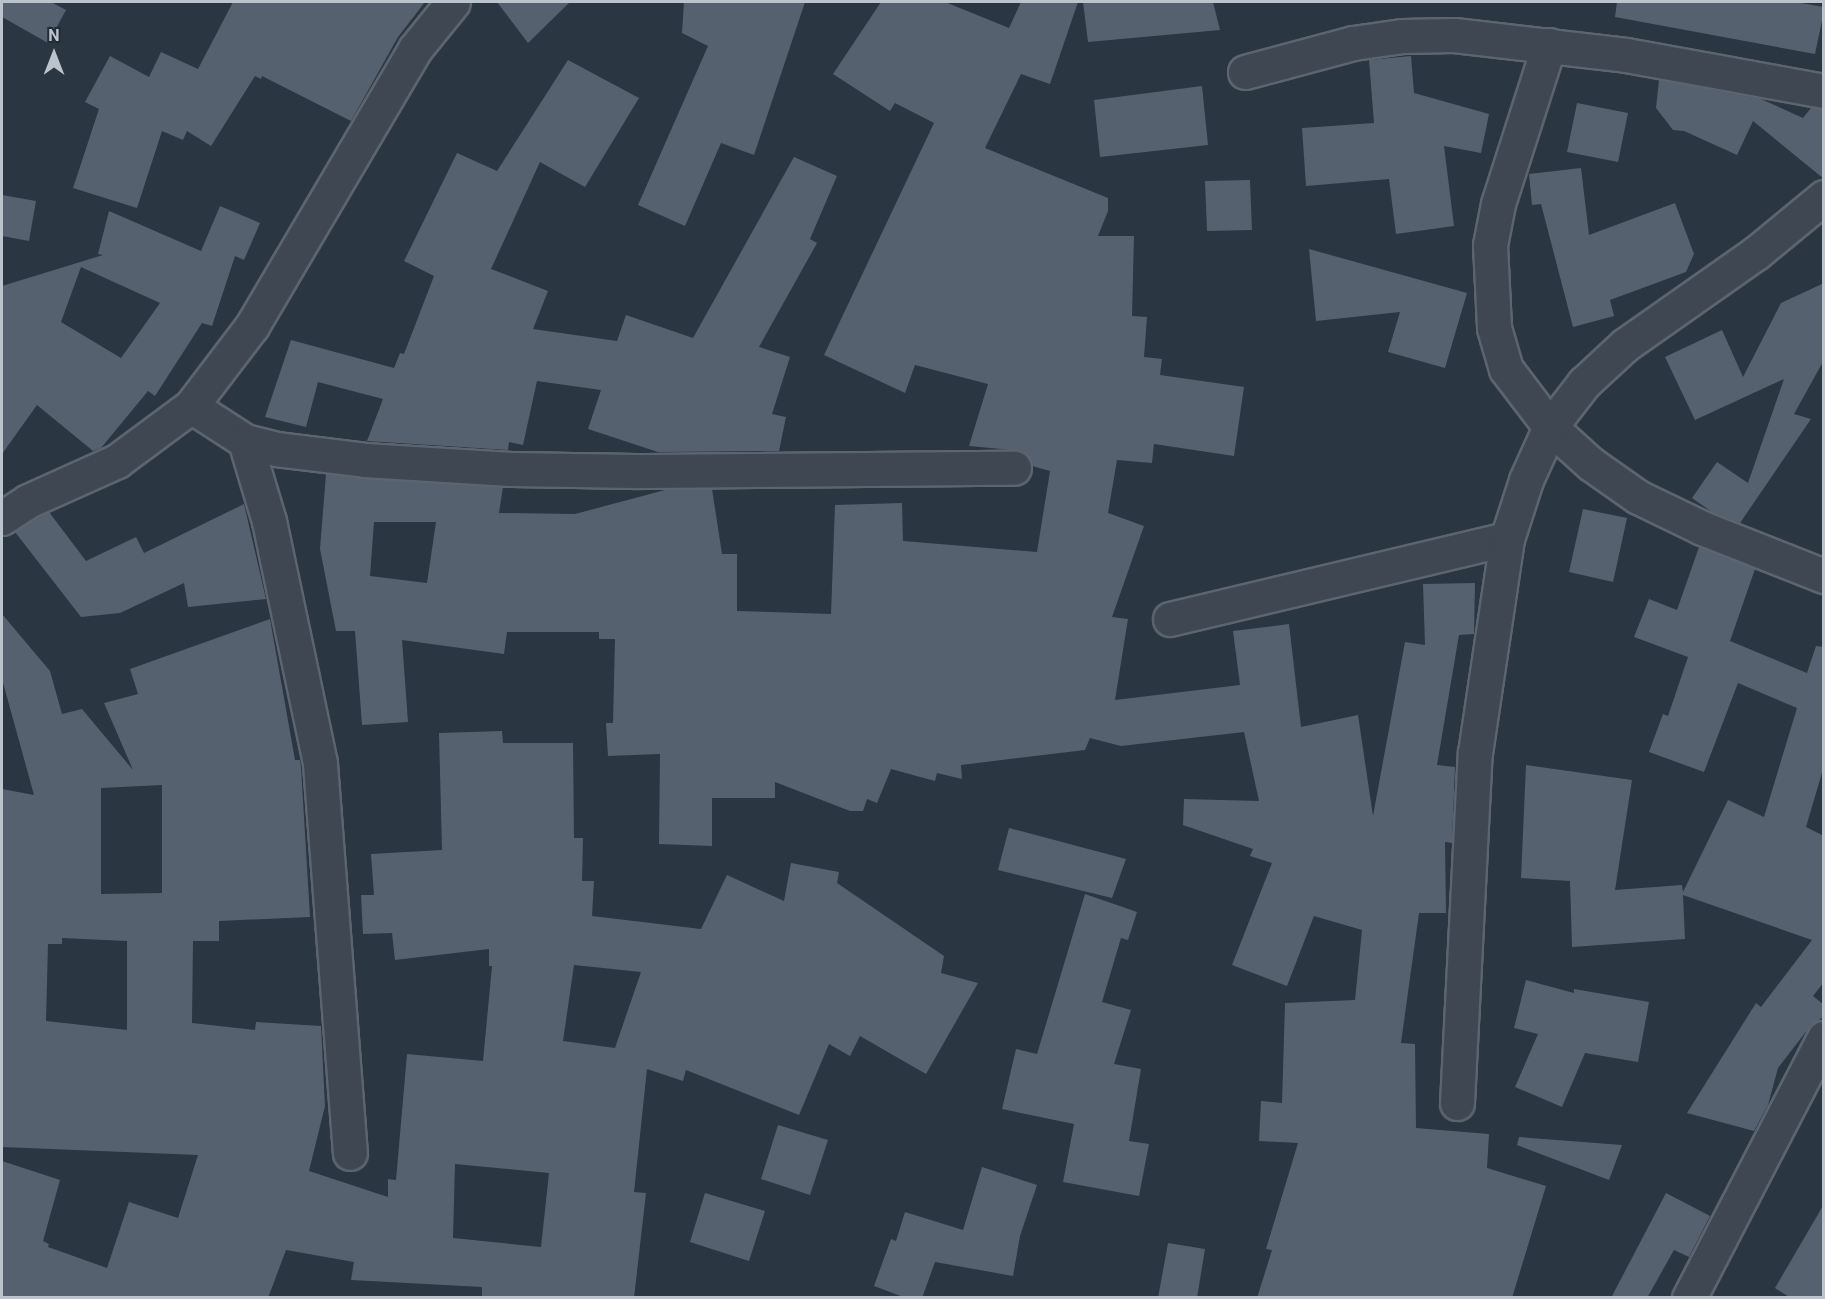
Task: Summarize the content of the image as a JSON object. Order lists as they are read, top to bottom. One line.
{"north":"top"}
